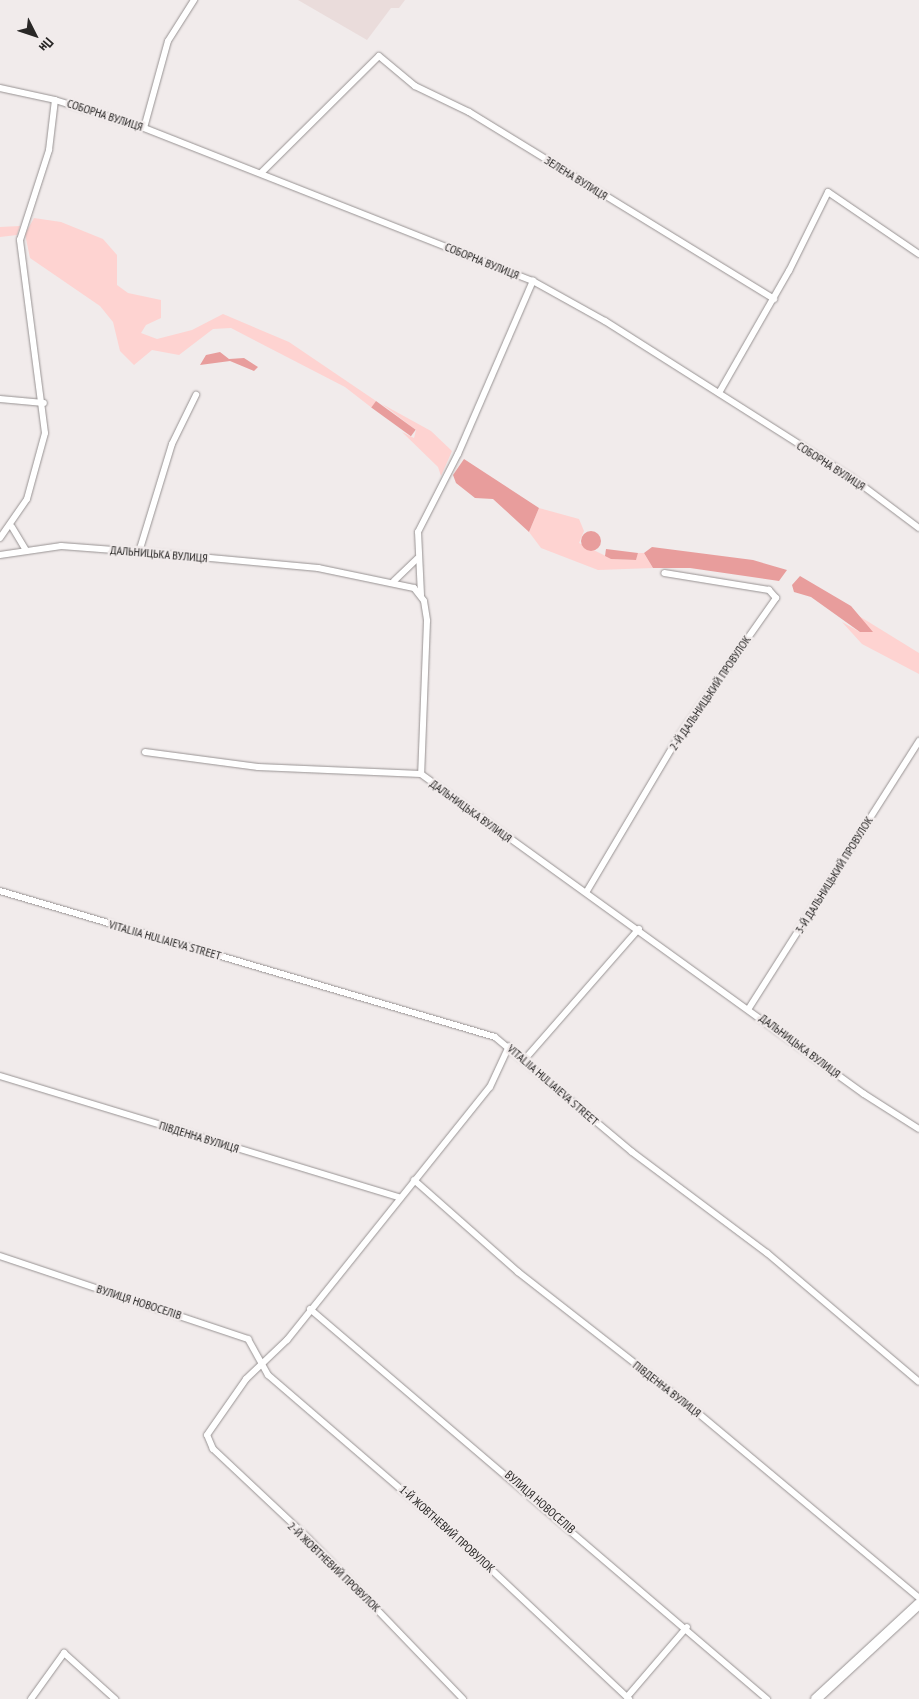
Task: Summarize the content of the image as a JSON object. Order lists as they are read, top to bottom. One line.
{"streets":{"street":["СОБОРНА ВУЛИЦЯ","ЗЕЛЕНА ВУЛИЦЯ","ДАЛЬНИЦЬКА ВУЛИЦЯ","2-Й ДАЛЬНИЦЬКИЙ ПРОВУЛОК","3-Й ДАЛЬНИЦЬКИЙ ПРОВУЛОК","VITALIIA HULIAIEVA STREET","ПІВДЕННА ВУЛИЦЯ","ВУЛИЦЯ НОВОСЕЛІВ","1-Й ЖОВТНЕВИЙ ПРОВУЛОК","2-Й ЖОВТНЕВИЙ ПРОВУЛОК"]},"crossings":[["СОБОРНА ВУЛИЦЯ","ЗЕЛЕНА ВУЛИЦЯ"],["ДАЛЬНИЦЬКА ВУЛИЦЯ","2-Й ДАЛЬНИЦЬКИЙ ПРОВУЛОК"],["ДАЛЬНИЦЬКА ВУЛИЦЯ","3-Й ДАЛЬНИЦЬКИЙ ПРОВУЛОК"],["ВУЛИЦЯ НОВОСЕЛІВ","1-Й ЖОВТНЕВИЙ ПРОВУЛОК"],["ВУЛИЦЯ НОВОСЕЛІВ","2-Й ЖОВТНЕВИЙ ПРОВУЛОК"],["1-Й ЖОВТНЕВИЙ ПРОВУЛОК","2-Й ЖОВТНЕВИЙ ПРОВУЛОК"]],"north":"bottom right"}
